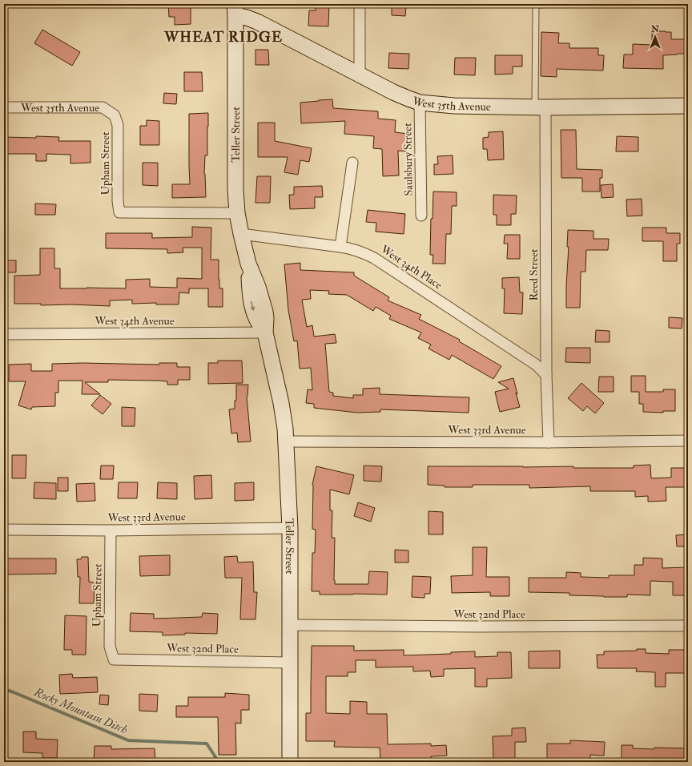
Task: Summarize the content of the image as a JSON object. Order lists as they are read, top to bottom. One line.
{"streets":{"street":["West 35th Avenue","Teller Street","Saulsbury Street","Upham Street","West 34th Place","Reed Street","West 34th Avenue","West 33rd Avenue","West 32nd Place"]},"crossings":[["West 35th Avenue","Teller Street"],["West 35th Avenue","Saulsbury Street"],["West 35th Avenue","Upham Street"],["West 35th Avenue","Reed Street"],["Teller Street","Upham Street"],["Teller Street","West 34th Place"],["Teller Street","West 34th Avenue"],["Teller Street","West 33rd Avenue"],["Teller Street","West 32nd Place"],["Upham Street","West 33rd Avenue"],["Upham Street","West 32nd Place"],["West 34th Place","Reed Street"],["Reed Street","West 33rd Avenue"]],"districts":["WHEAT RIDGE"],"water":["Rocky Mountain Ditch"],"north":"top"}
